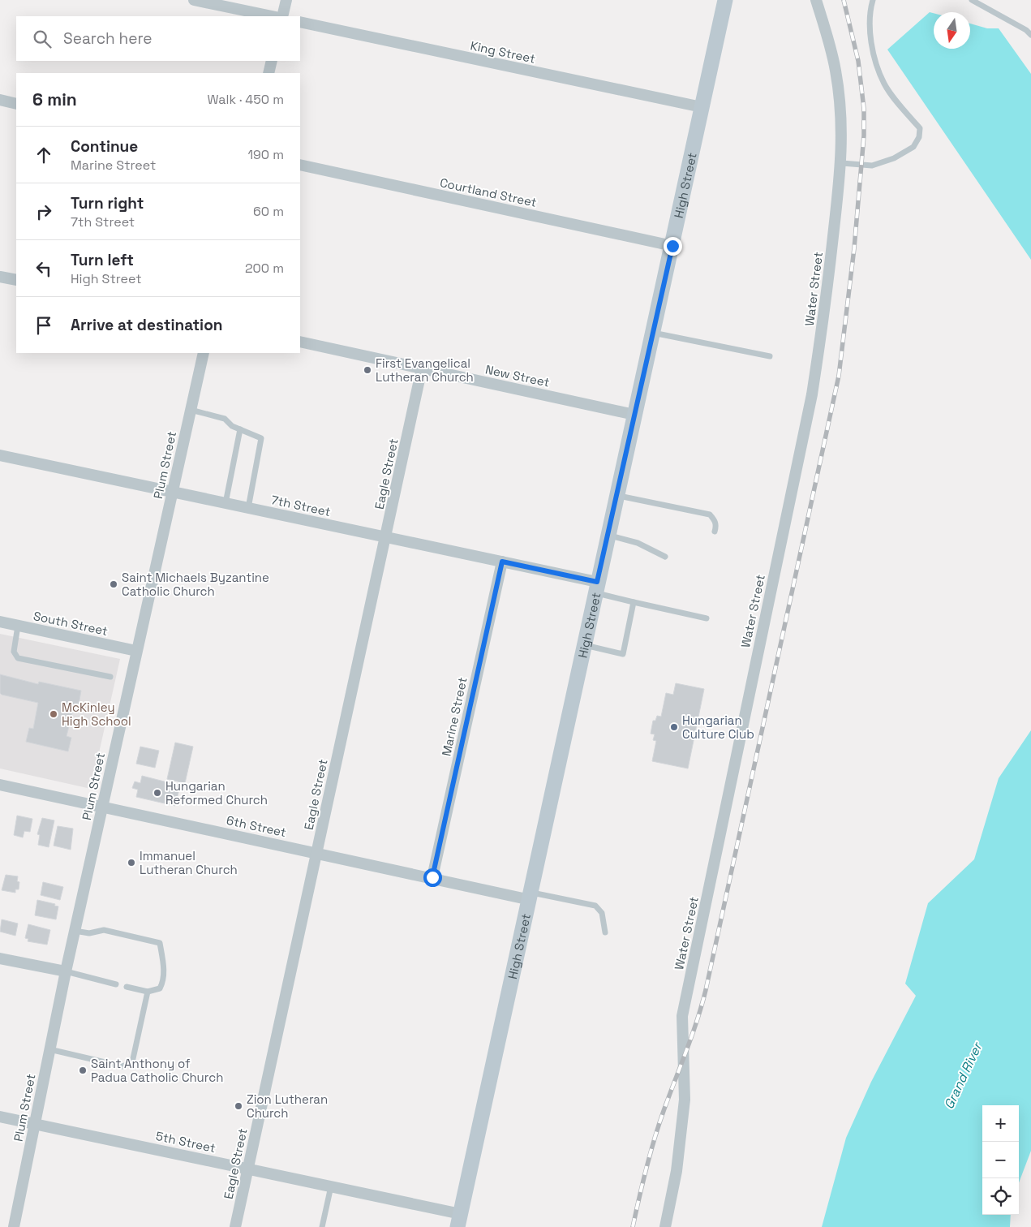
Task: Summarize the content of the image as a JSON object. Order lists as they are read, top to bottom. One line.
{"streets":{"street":["King Street","High Street","Courtland Street","Water Street","New Street","Plum Street","Eagle Street","7th Street","South Street","Marine Street","6th Street","5th Street"]},"crossings":[["King Street","High Street"],["High Street","Courtland Street"],["High Street","New Street"],["High Street","7th Street"],["High Street","6th Street"],["High Street","5th Street"],["New Street","Eagle Street"],["Plum Street","7th Street"],["Plum Street","South Street"],["Plum Street","6th Street"],["Plum Street","5th Street"],["Eagle Street","7th Street"],["Eagle Street","6th Street"],["Eagle Street","5th Street"],["7th Street","Marine Street"],["Marine Street","6th Street"]],"water":["Grand River"],"places":["First Evangelical Lutheran Church","Saint Michaels Byzantine Catholic Church","McKinley High School","Hungarian Culture Club","Hungarian Reformed Church","Immanuel Lutheran Church","Saint Anthony of Padua Catholic Church","Zion Lutheran Church"],"north":"bottom","page":{"search":"Search here","heading":["6 min","Walk · 450 m"],"list":[["Continue","Marine Street","190 m"],["Turn right","7th Street","60 m"],["Turn left","High Street","200 m"],"Arrive at destination"],"map_buttons":["+","−"]}}
